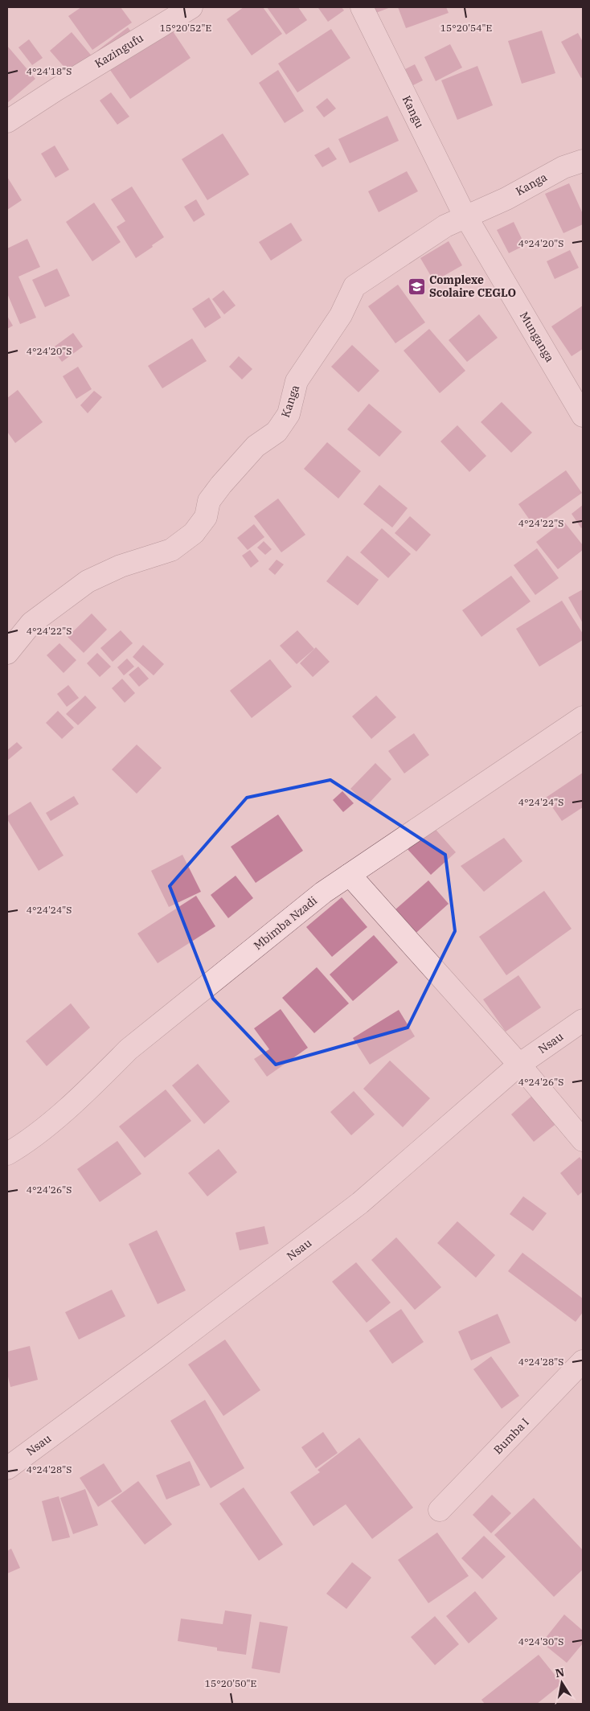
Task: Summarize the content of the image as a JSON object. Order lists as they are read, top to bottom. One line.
{"streets":{"street":["Kazingufu","Kangu","Kanga","Munganga","Mbimba Nzadi","Nsau","Bumba I"]},"crossings":[["Kangu","Kanga"],["Kangu","Munganga"],["Kanga","Munganga"]],"places":{"school or university":["Complexe Scolaire CEGLO"]},"north":"top","coordinates":["15°20'52\"E","15°20'54\"E","4°24'18\"S","4°24'20\"S","4°24'22\"S","4°24'24\"S","4°24'26\"S","4°24'28\"S","4°24'30\"S","15°20'50\"E"]}
